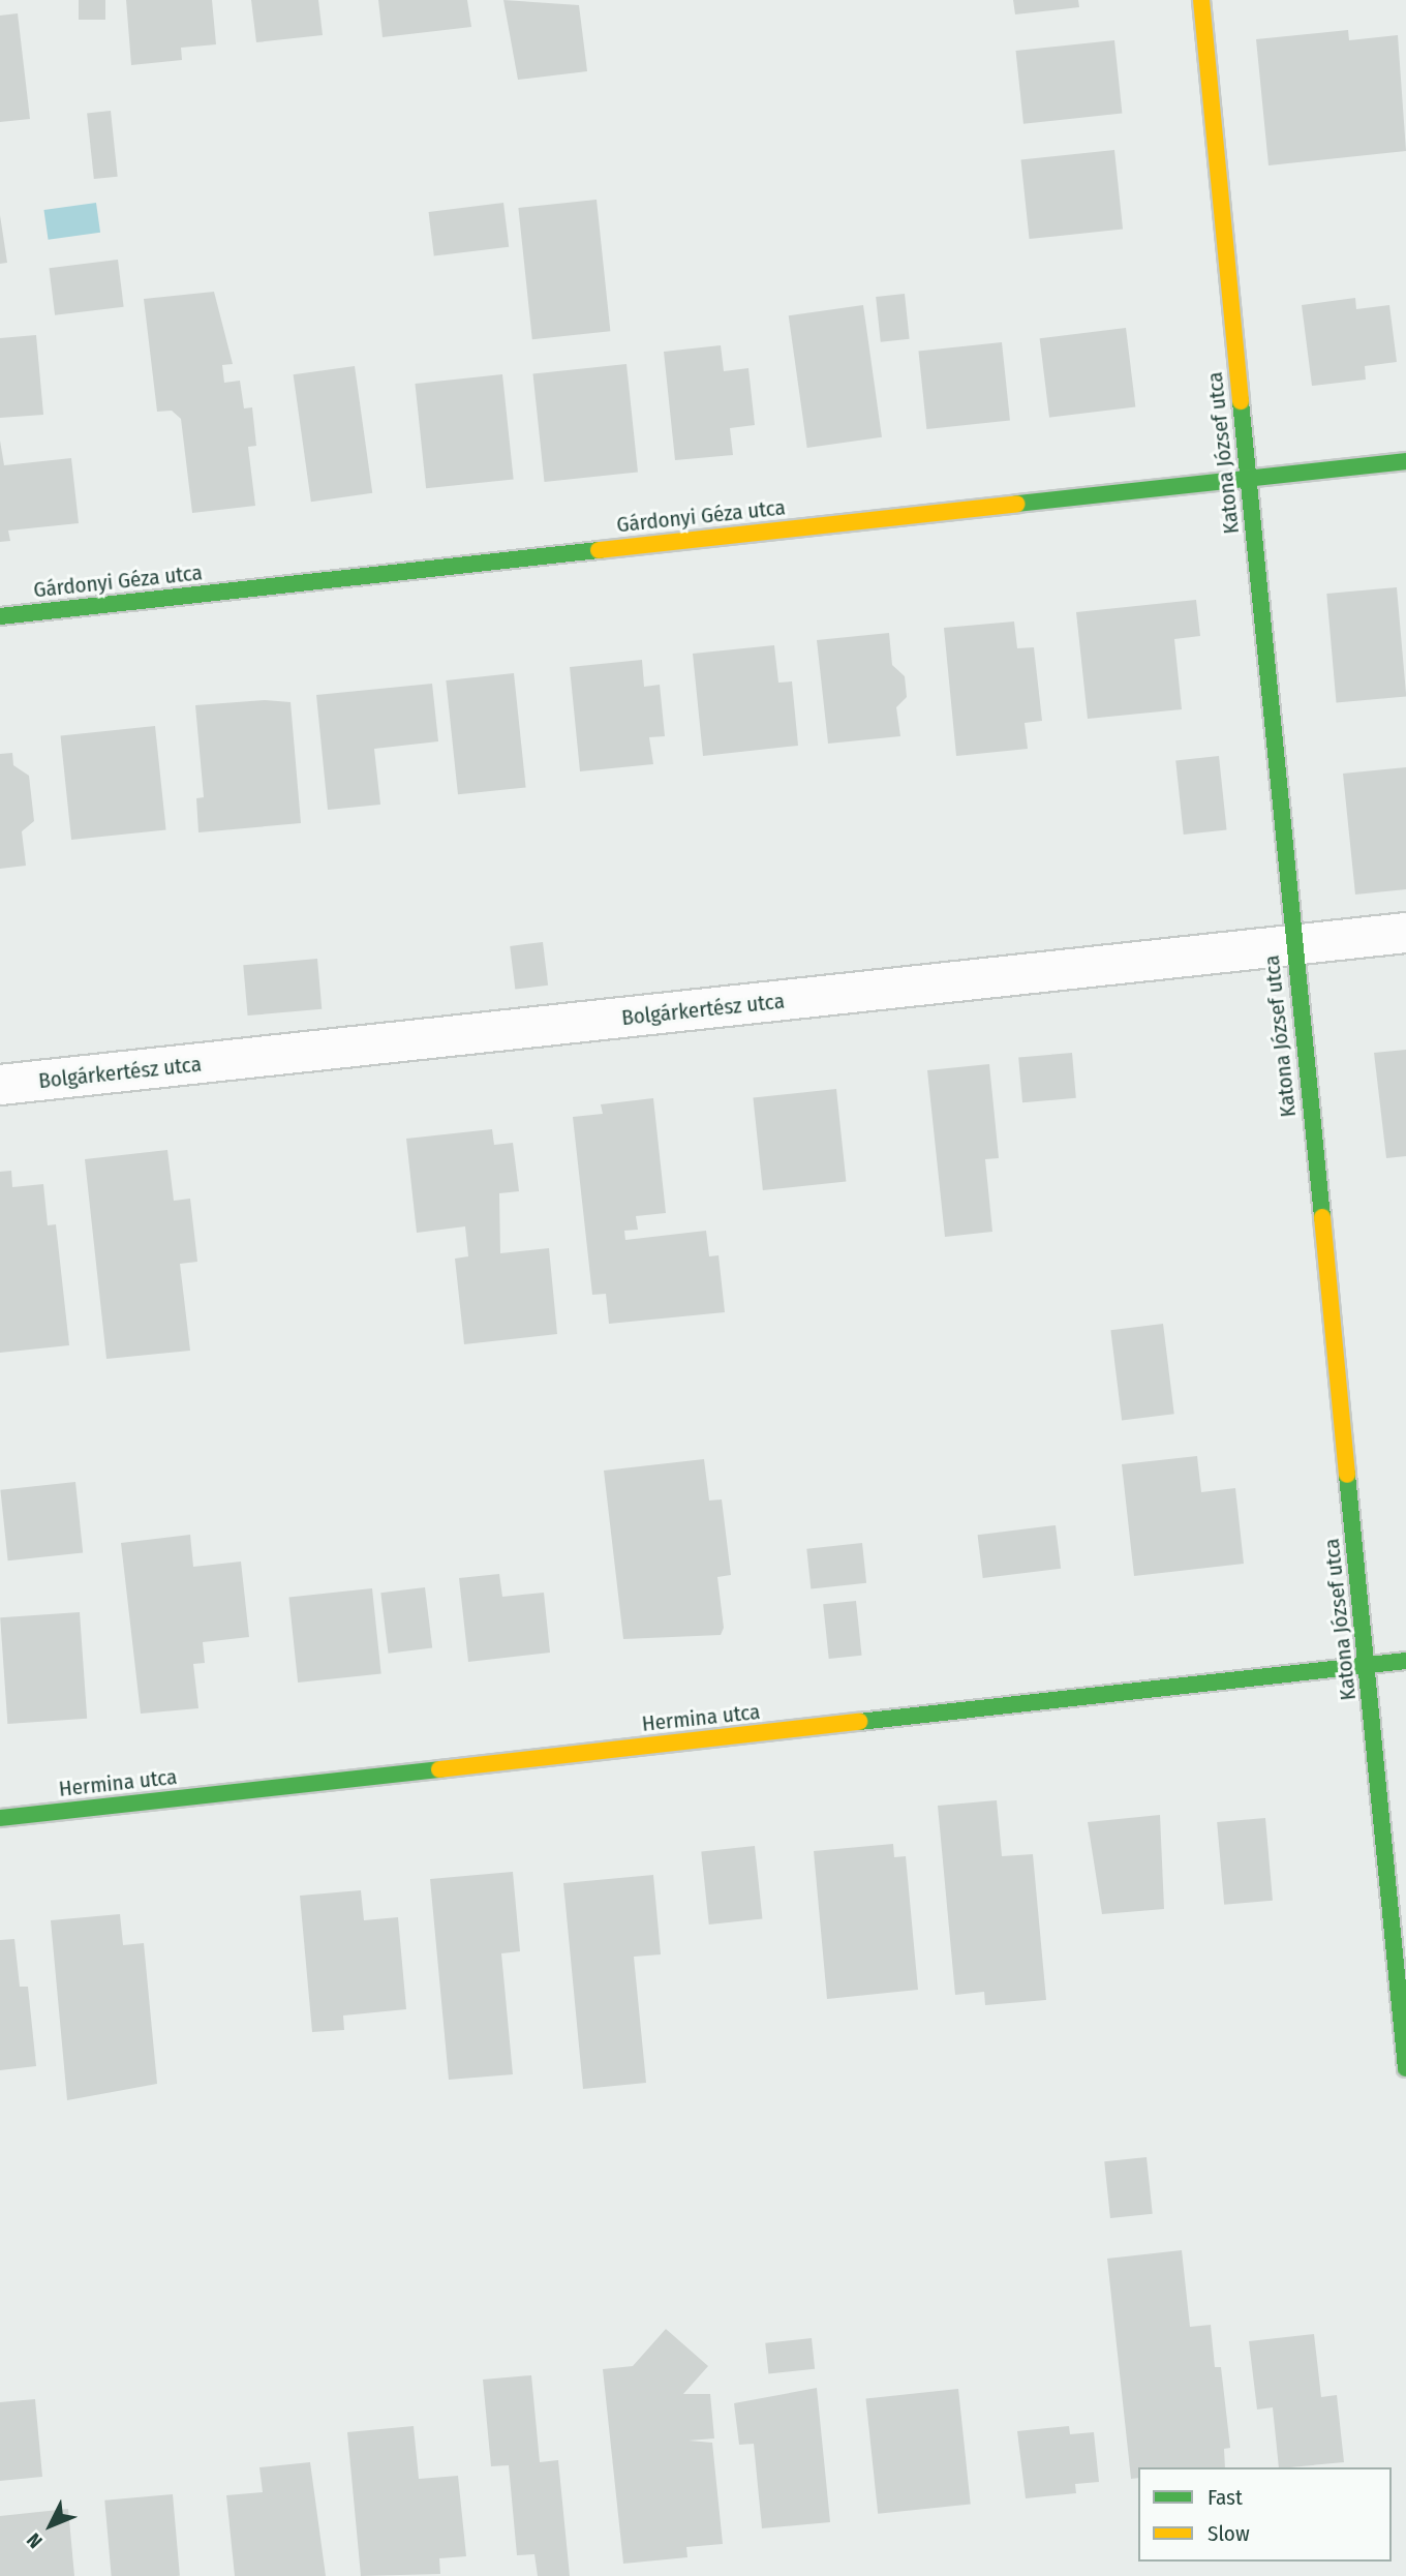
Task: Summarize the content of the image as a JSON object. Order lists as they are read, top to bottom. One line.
{"streets":{"street":["Katona József utca","Gárdonyi Géza utca","Bolgárkertész utca","Hermina utca"]},"crossings":[["Katona József utca","Gárdonyi Géza utca"],["Katona József utca","Bolgárkertész utca"],["Katona József utca","Hermina utca"]],"legend":["Fast","Slow"],"north":"bottom left"}
